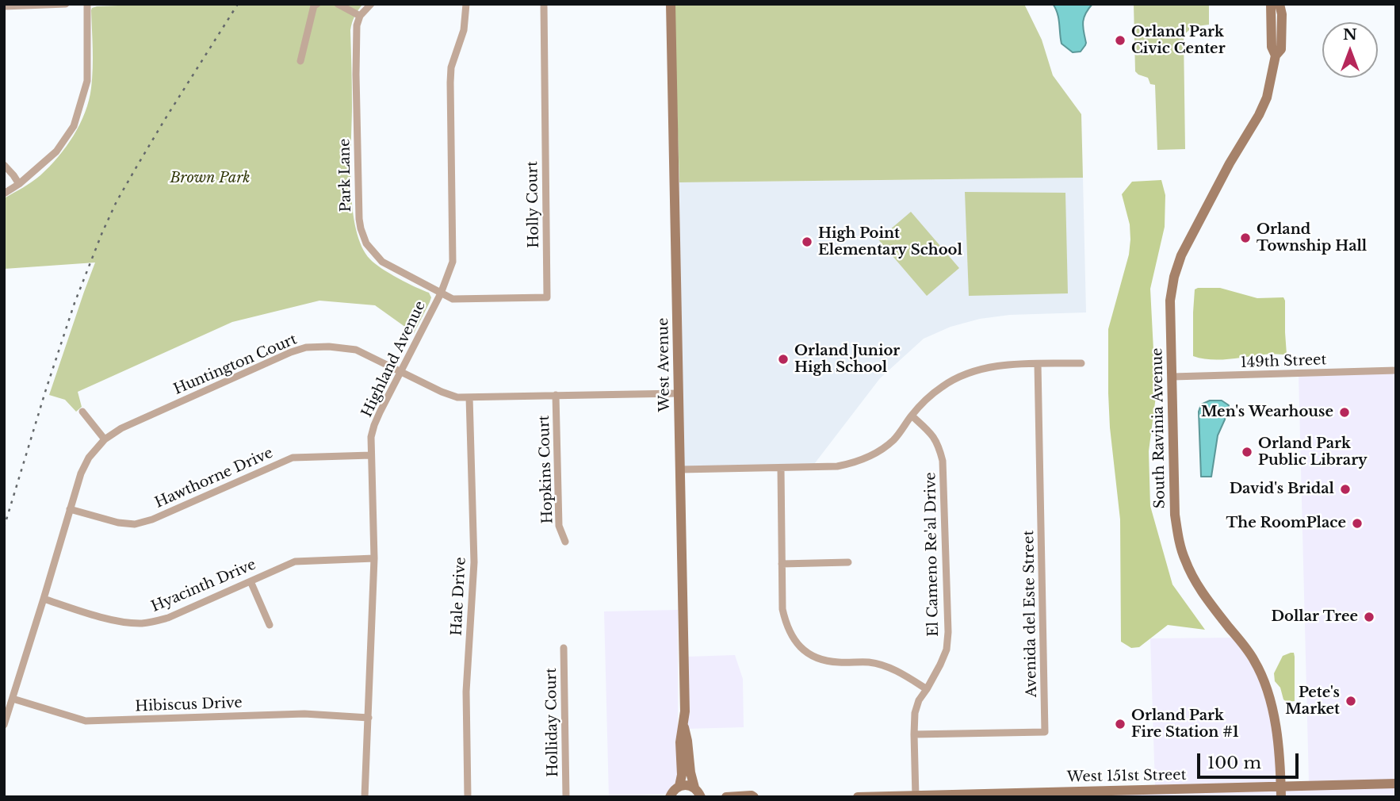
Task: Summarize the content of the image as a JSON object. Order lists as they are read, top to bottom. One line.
{"streets":{"street":["Park Lane","Holly Court","Highland Avenue","149th Street","Huntington Court","West Avenue","South Ravinia Avenue","Hopkins Court","Hawthorne Drive","El Cameno Re'al Drive","Hyacinth Drive","Hale Drive","Avenida del Este Street","Hibiscus Drive","Holliday Court","West 151st Street"]},"crossings":[["Park Lane","Holly Court"],["Park Lane","Highland Avenue"],["Holly Court","Highland Avenue"],["Highland Avenue","Huntington Court"],["Highland Avenue","Hawthorne Drive"],["Highland Avenue","Hyacinth Drive"],["Highland Avenue","Hibiscus Drive"],["149th Street","South Ravinia Avenue"],["Huntington Court","West Avenue"],["Huntington Court","Hopkins Court"],["Huntington Court","Hawthorne Drive"],["Huntington Court","Hyacinth Drive"],["Huntington Court","Hale Drive"],["Huntington Court","Hibiscus Drive"],["South Ravinia Avenue","West 151st Street"],["El Cameno Re'al Drive","Avenida del Este Street"],["El Cameno Re'al Drive","West 151st Street"]],"parks":["Brown Park"],"places":["Orland Park Civic Center","Orland Township Hall","High Point Elementary School","Orland Junior High School","Men's Wearhouse","Orland Park Public Library","David's Bridal","The RoomPlace","Dollar Tree","Pete's Market","Orland Park Fire Station #1"],"scale_bar":"100 m","north":"top"}
